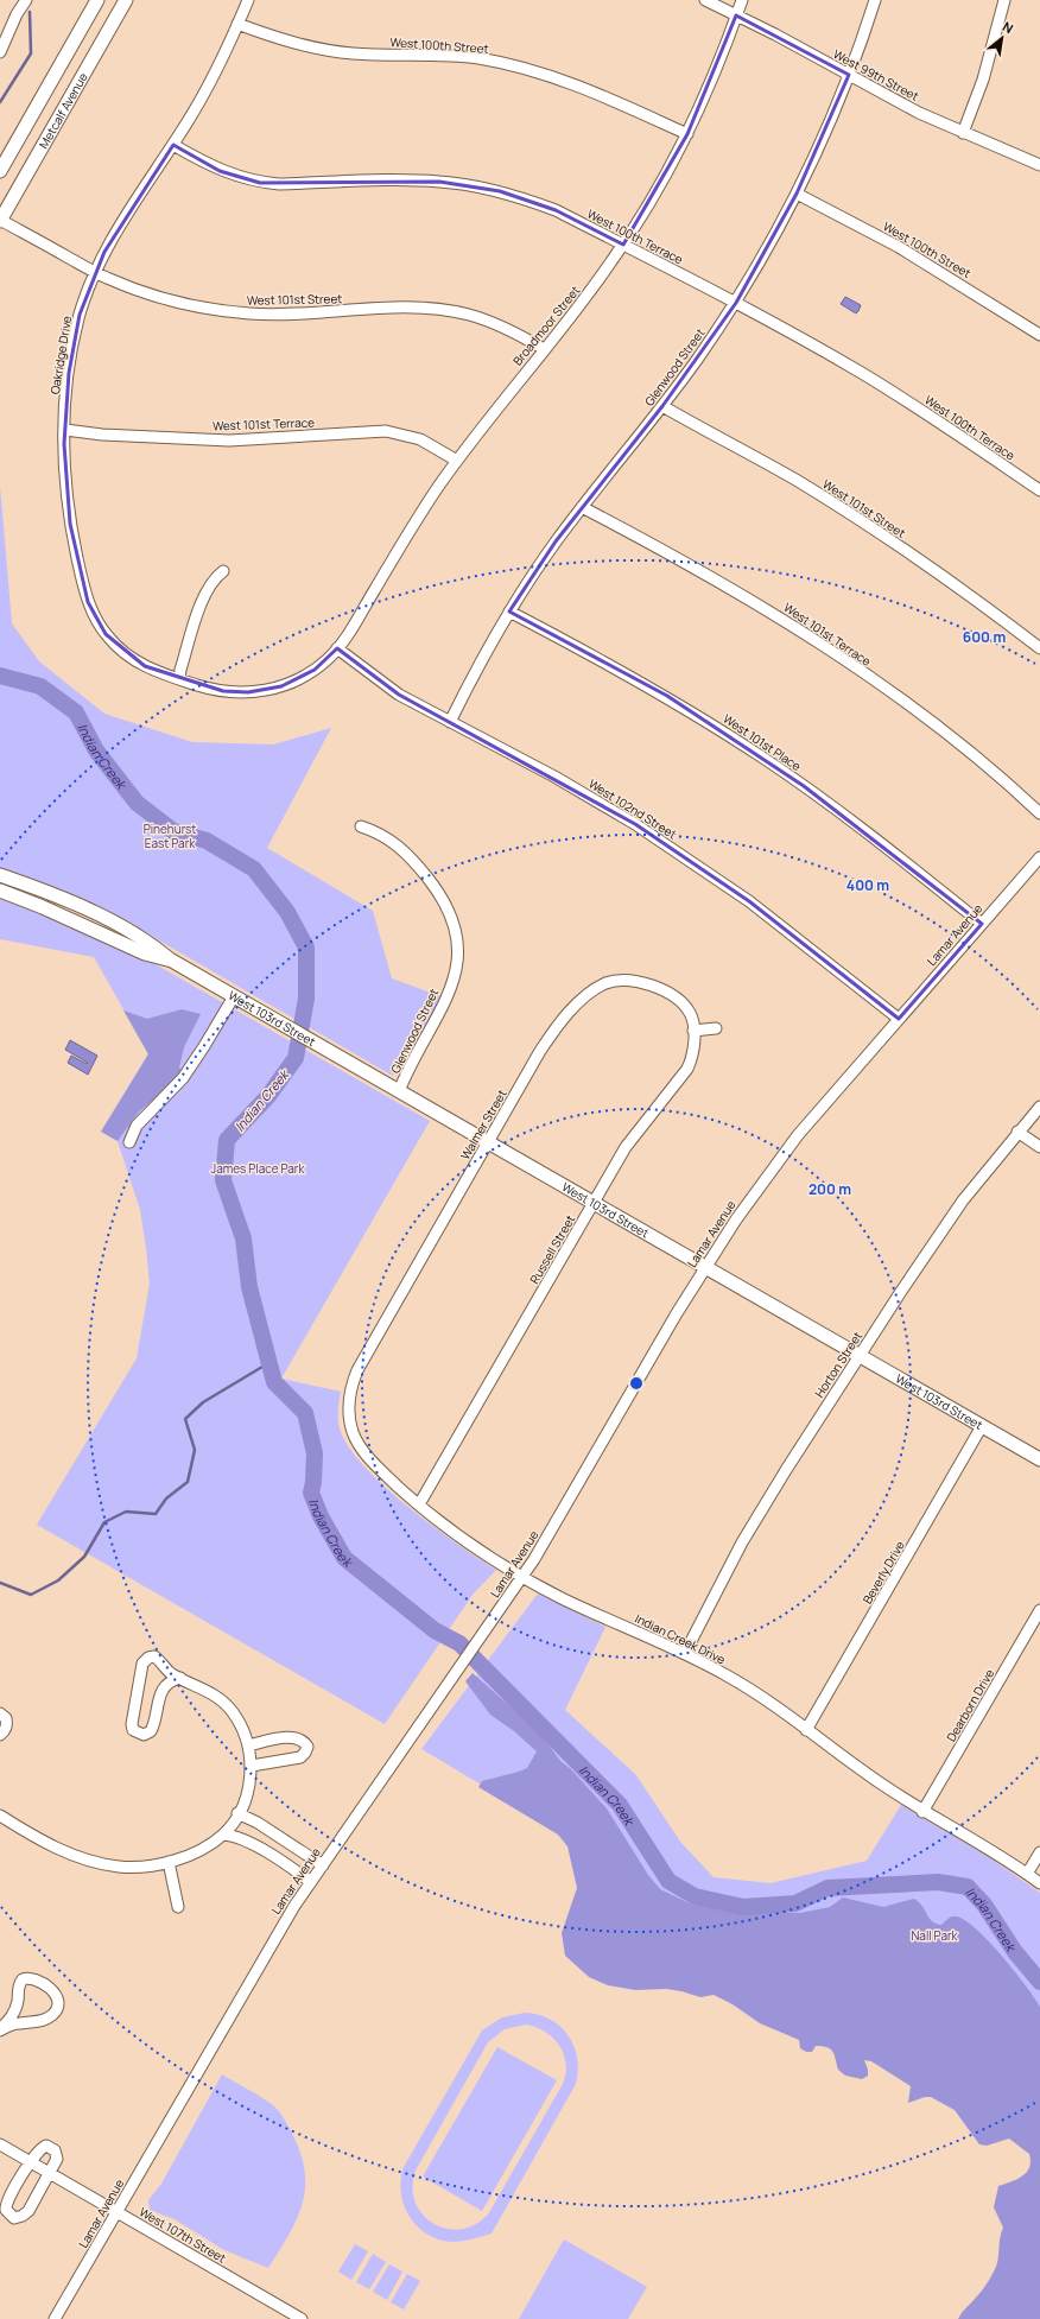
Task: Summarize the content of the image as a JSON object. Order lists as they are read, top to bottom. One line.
{"streets":{"main road":["Metcalf Avenue","West 103rd Street"],"street":["West 100th Street","West 99th Street","West 100th Terrace","West 101st Street","Broadmoor Street","Oakridge Drive","Glenwood Street","West 101st Terrace","West 101st Place","West 102nd Street","Lamar Avenue","Walmer Street","Russell Street","Horton Street","Beverly Drive","Indian Creek Drive","Dearborn Drive","West 107th Street"]},"crossings":[["West 100th Street","Broadmoor Street"],["West 100th Street","Oakridge Drive"],["West 100th Street","Glenwood Street"],["West 99th Street","Broadmoor Street"],["West 99th Street","Glenwood Street"],["Metcalf Avenue","West 101st Street"],["West 100th Terrace","Broadmoor Street"],["West 100th Terrace","Oakridge Drive"],["West 100th Terrace","Glenwood Street"],["West 101st Street","Broadmoor Street"],["West 101st Street","Oakridge Drive"],["West 101st Street","Glenwood Street"],["Broadmoor Street","Oakridge Drive"],["Broadmoor Street","West 101st Terrace"],["Broadmoor Street","West 102nd Street"],["Oakridge Drive","West 101st Terrace"],["Oakridge Drive","West 102nd Street"],["Glenwood Street","West 101st Terrace"],["Glenwood Street","West 101st Place"],["Glenwood Street","West 102nd Street"],["Glenwood Street","West 103rd Street"],["West 101st Place","Lamar Avenue"],["West 102nd Street","Lamar Avenue"],["Lamar Avenue","West 103rd Street"],["Lamar Avenue","Indian Creek Drive"],["Lamar Avenue","West 107th Street"],["West 103rd Street","Walmer Street"],["West 103rd Street","Russell Street"],["West 103rd Street","Horton Street"],["West 103rd Street","Beverly Drive"],["Walmer Street","Russell Street"],["Walmer Street","Indian Creek Drive"],["Russell Street","Indian Creek Drive"],["Horton Street","Indian Creek Drive"],["Beverly Drive","Indian Creek Drive"],["Indian Creek Drive","Dearborn Drive"]],"water":["Indian Creek"],"parks":["Pinehurst East Park","James Place Park","Nall Park"],"north":"top right","rings":["600 m","400 m","200 m"]}
